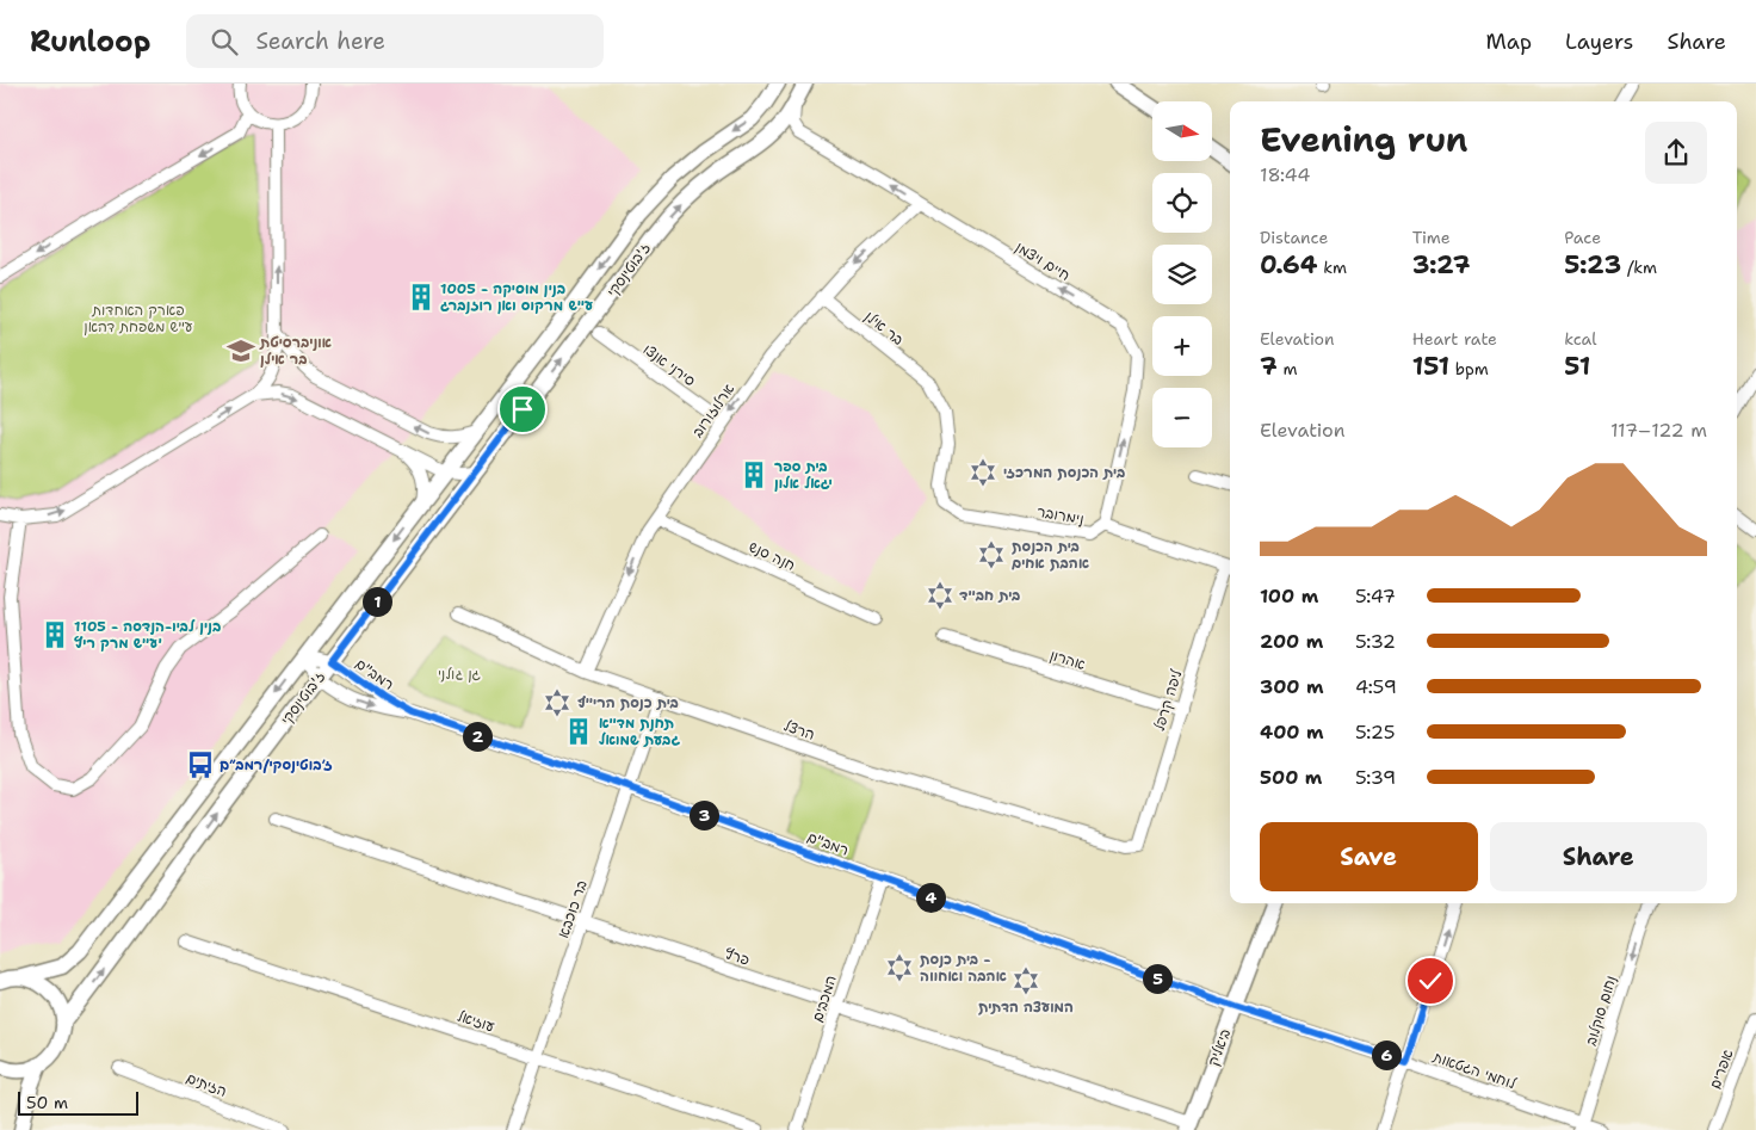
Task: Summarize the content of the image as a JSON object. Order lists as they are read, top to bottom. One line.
{"streets":{"street":["חיים ויצמן","ז'בוטינסקי","בר אילן","סירני אנצו","ארלוזורוב","נימרובר","חנה סנש","אהרון","רמב\"ם","ליפה קרפל","הרצל","בר כוכבא","פרץ","המכבים","נחום סוקלוב","עוזיאל","ביאליק","אפרים","לוחמי הגטאות","הזיתים"]},"crossings":[["חיים ויצמן","ז'בוטינסקי"],["חיים ויצמן","ארלוזורוב"],["חיים ויצמן","נימרובר"],["ז'בוטינסקי","רמב\"ם"],["בר אילן","ארלוזורוב"],["בר אילן","נימרובר"],["סירני אנצו","ארלוזורוב"],["ארלוזורוב","חנה סנש"],["ארלוזורוב","הרצל"],["נימרובר","ליפה קרפל"],["אהרון","ליפה קרפל"],["רמב\"ם","בר כוכבא"],["רמב\"ם","המכבים"],["רמב\"ם","ביאליק"],["רמב\"ם","לוחמי הגטאות"],["ליפה קרפל","הרצל"],["הרצל","בר כוכבא"],["בר כוכבא","פרץ"],["בר כוכבא","עוזיאל"],["פרץ","המכבים"],["פרץ","ביאליק"],["נחום סוקלוב","לוחמי הגטאות"],["ביאליק","לוחמי הגטאות"]],"one_way":["חיים ויצמן","ארלוזורוב","נחום סוקלוב"],"parks":["פארק האחדות ע\"ש משפחת דהאן","גן גולני"],"places":{"building":["1005 - בנין מוסיקה ע\"ש מרקוס ואן רוזנברג","בית ספר יגאל אלון","1105 - בנין לביו-הנדסה ע\"ש מרק ריץ'","תחנת מד\"א גבעת שמואל"],"school or university":["אוניברסיטת בר אילן"],"synagogue":["בית הכנסת המרכזי","בית הכנסת אהבת אחים","בית חב\"ד","בית כנסת הרי\"ף","בית כנסת - אהבה ואחווה","המועצה הדתית"],"bus stop":["ז׳בוטינסקי/רמב״ם"]},"scale_bar":"50 m","north":"right","page":{"header":"Runloop","search":"Search here","nav":["Map","Layers","Share"],"map_buttons":["+","−"],"heading":["Evening run","18:44"],"stats":[["Distance","0.64 km"],["Time","3:27"],["Pace","5:23 /km"],["Elevation","7 m"],["Heart rate","151 bpm"],["kcal","51"]],"chart":["Elevation","117–122 m"],"list":[{"name":"100 m","note":"5:47"},{"name":"200 m","note":"5:32"},{"name":"300 m","note":"4:59"},{"name":"400 m","note":"5:25"},{"name":"500 m","note":"5:39"}],"pins":["1","2","3","4","5","6"],"buttons":["Save","Share"],"scale":"50 m"}}
